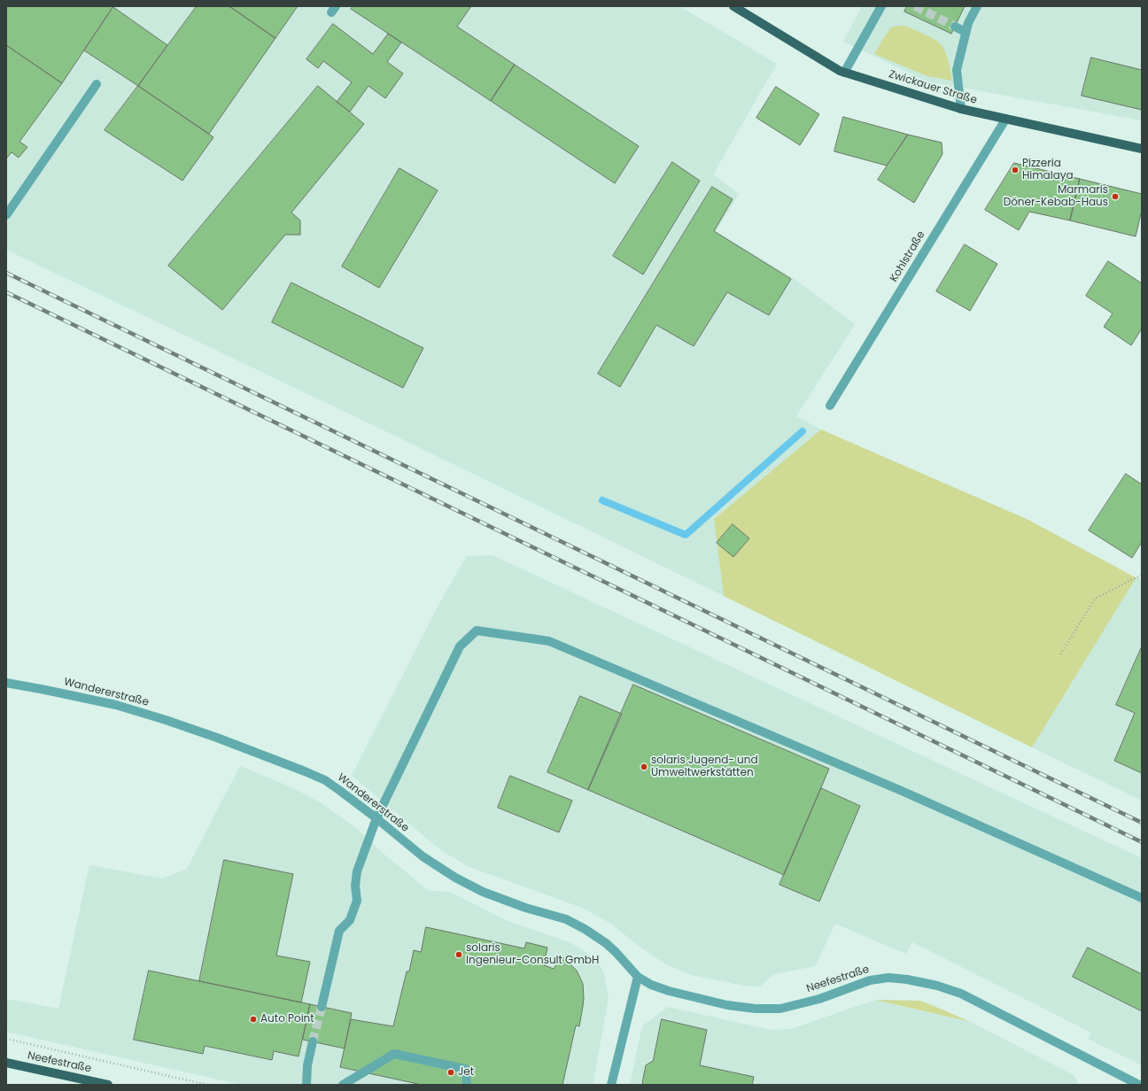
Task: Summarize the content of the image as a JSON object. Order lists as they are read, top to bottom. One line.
{"streets":{"main road":["Zwickauer Straße","Neefestraße"],"street":["Kohlstraße","Wandererstraße"]},"crossings":[["Zwickauer Straße","Kohlstraße"],["Wandererstraße","Neefestraße"]],"places":["Pizzeria Himalaya","Marmaris Döner-Kebab-Haus","solaris Jugend- und Umweltwerkstätten","solaris Ingenieur-Consult GmbH","Auto Point","Jet"]}
